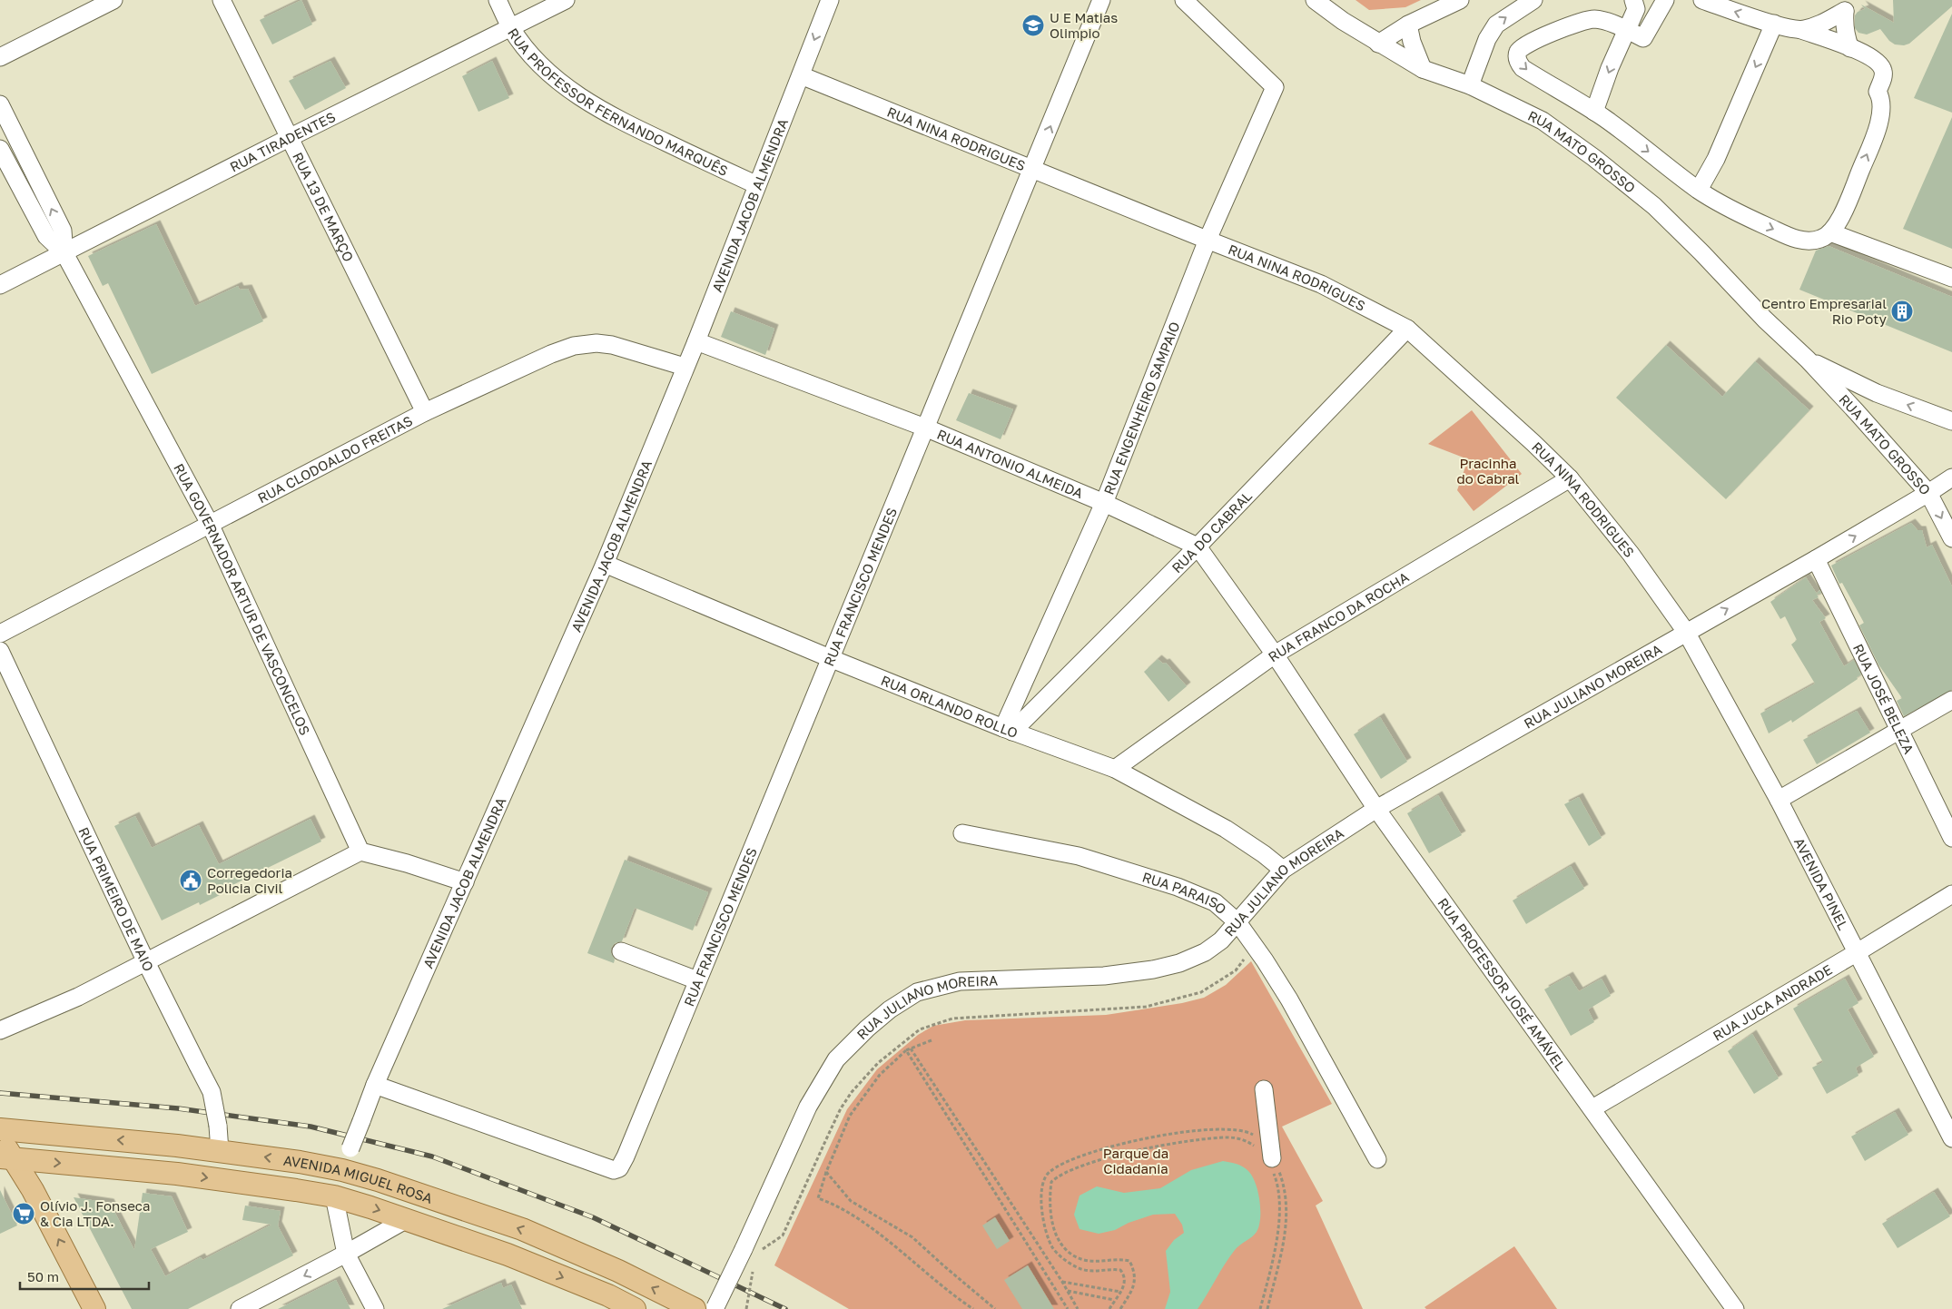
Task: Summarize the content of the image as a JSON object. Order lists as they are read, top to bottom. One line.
{"streets":{"main road":["AVENIDA MIGUEL ROSA"],"street":["RUA PROFESSOR FERNANDO MARQUÊS","RUA NINA RODRIGUES","RUA TIRADENTES","RUA MATO GROSSO","AVENIDA JACOB ALMENDRA","RUA 13 DE MARÇO","RUA ENGENHEIRO SAMPAIO","RUA CLODOALDO FREITAS","RUA ANTONIO ALMEIDA","RUA DO CABRAL","RUA FRANCISCO MENDES","RUA GOVERNADOR ARTUR DE VASCONCELOS","RUA FRANCO DA ROCHA","RUA JULIANO MOREIRA","RUA JOSÉ BELEZA","RUA ORLANDO ROLLO","AVENIDA PINEL","RUA PARAISO","RUA PRIMEIRO DE MAIO","RUA PROFESSOR JOSÉ AMÁVEL","RUA JUCA ANDRADE"]},"crossings":[["RUA PROFESSOR FERNANDO MARQUÊS","RUA TIRADENTES"],["RUA PROFESSOR FERNANDO MARQUÊS","AVENIDA JACOB ALMENDRA"],["RUA NINA RODRIGUES","AVENIDA JACOB ALMENDRA"],["RUA NINA RODRIGUES","RUA ENGENHEIRO SAMPAIO"],["RUA NINA RODRIGUES","RUA DO CABRAL"],["RUA NINA RODRIGUES","RUA FRANCISCO MENDES"],["RUA NINA RODRIGUES","RUA FRANCO DA ROCHA"],["RUA NINA RODRIGUES","RUA JULIANO MOREIRA"],["RUA NINA RODRIGUES","AVENIDA PINEL"],["RUA TIRADENTES","RUA 13 DE MARÇO"],["RUA TIRADENTES","RUA GOVERNADOR ARTUR DE VASCONCELOS"],["RUA MATO GROSSO","RUA JULIANO MOREIRA"],["AVENIDA JACOB ALMENDRA","RUA CLODOALDO FREITAS"],["AVENIDA JACOB ALMENDRA","RUA ANTONIO ALMEIDA"],["AVENIDA JACOB ALMENDRA","RUA FRANCISCO MENDES"],["AVENIDA JACOB ALMENDRA","RUA ORLANDO ROLLO"],["AVENIDA JACOB ALMENDRA","AVENIDA MIGUEL ROSA"],["RUA 13 DE MARÇO","RUA CLODOALDO FREITAS"],["RUA ENGENHEIRO SAMPAIO","RUA ANTONIO ALMEIDA"],["RUA ENGENHEIRO SAMPAIO","RUA DO CABRAL"],["RUA ENGENHEIRO SAMPAIO","RUA ORLANDO ROLLO"],["RUA CLODOALDO FREITAS","RUA GOVERNADOR ARTUR DE VASCONCELOS"],["RUA ANTONIO ALMEIDA","RUA DO CABRAL"],["RUA ANTONIO ALMEIDA","RUA FRANCISCO MENDES"],["RUA ANTONIO ALMEIDA","RUA FRANCO DA ROCHA"],["RUA ANTONIO ALMEIDA","RUA PROFESSOR JOSÉ AMÁVEL"],["RUA DO CABRAL","RUA ORLANDO ROLLO"],["RUA FRANCISCO MENDES","RUA ORLANDO ROLLO"],["RUA FRANCO DA ROCHA","RUA ORLANDO ROLLO"],["RUA FRANCO DA ROCHA","RUA PROFESSOR JOSÉ AMÁVEL"],["RUA JULIANO MOREIRA","RUA JOSÉ BELEZA"],["RUA JULIANO MOREIRA","RUA ORLANDO ROLLO"],["RUA JULIANO MOREIRA","AVENIDA PINEL"],["RUA JULIANO MOREIRA","RUA PARAISO"],["RUA JULIANO MOREIRA","RUA PROFESSOR JOSÉ AMÁVEL"],["AVENIDA PINEL","RUA JUCA ANDRADE"],["RUA PRIMEIRO DE MAIO","AVENIDA MIGUEL ROSA"],["RUA PROFESSOR JOSÉ AMÁVEL","RUA JUCA ANDRADE"]],"parks":["Pracinha do Cabral","Parque da Cidadania"],"places":{"school or university":["U E Matias Olimpio"],"building":["Centro Empresarial Rio Poty"],"public building":["Corregedoria Policia Civil"],"supermarket":["Olívio J. Fonseca & Cia LTDA."]},"scale_bar":"50 m"}
